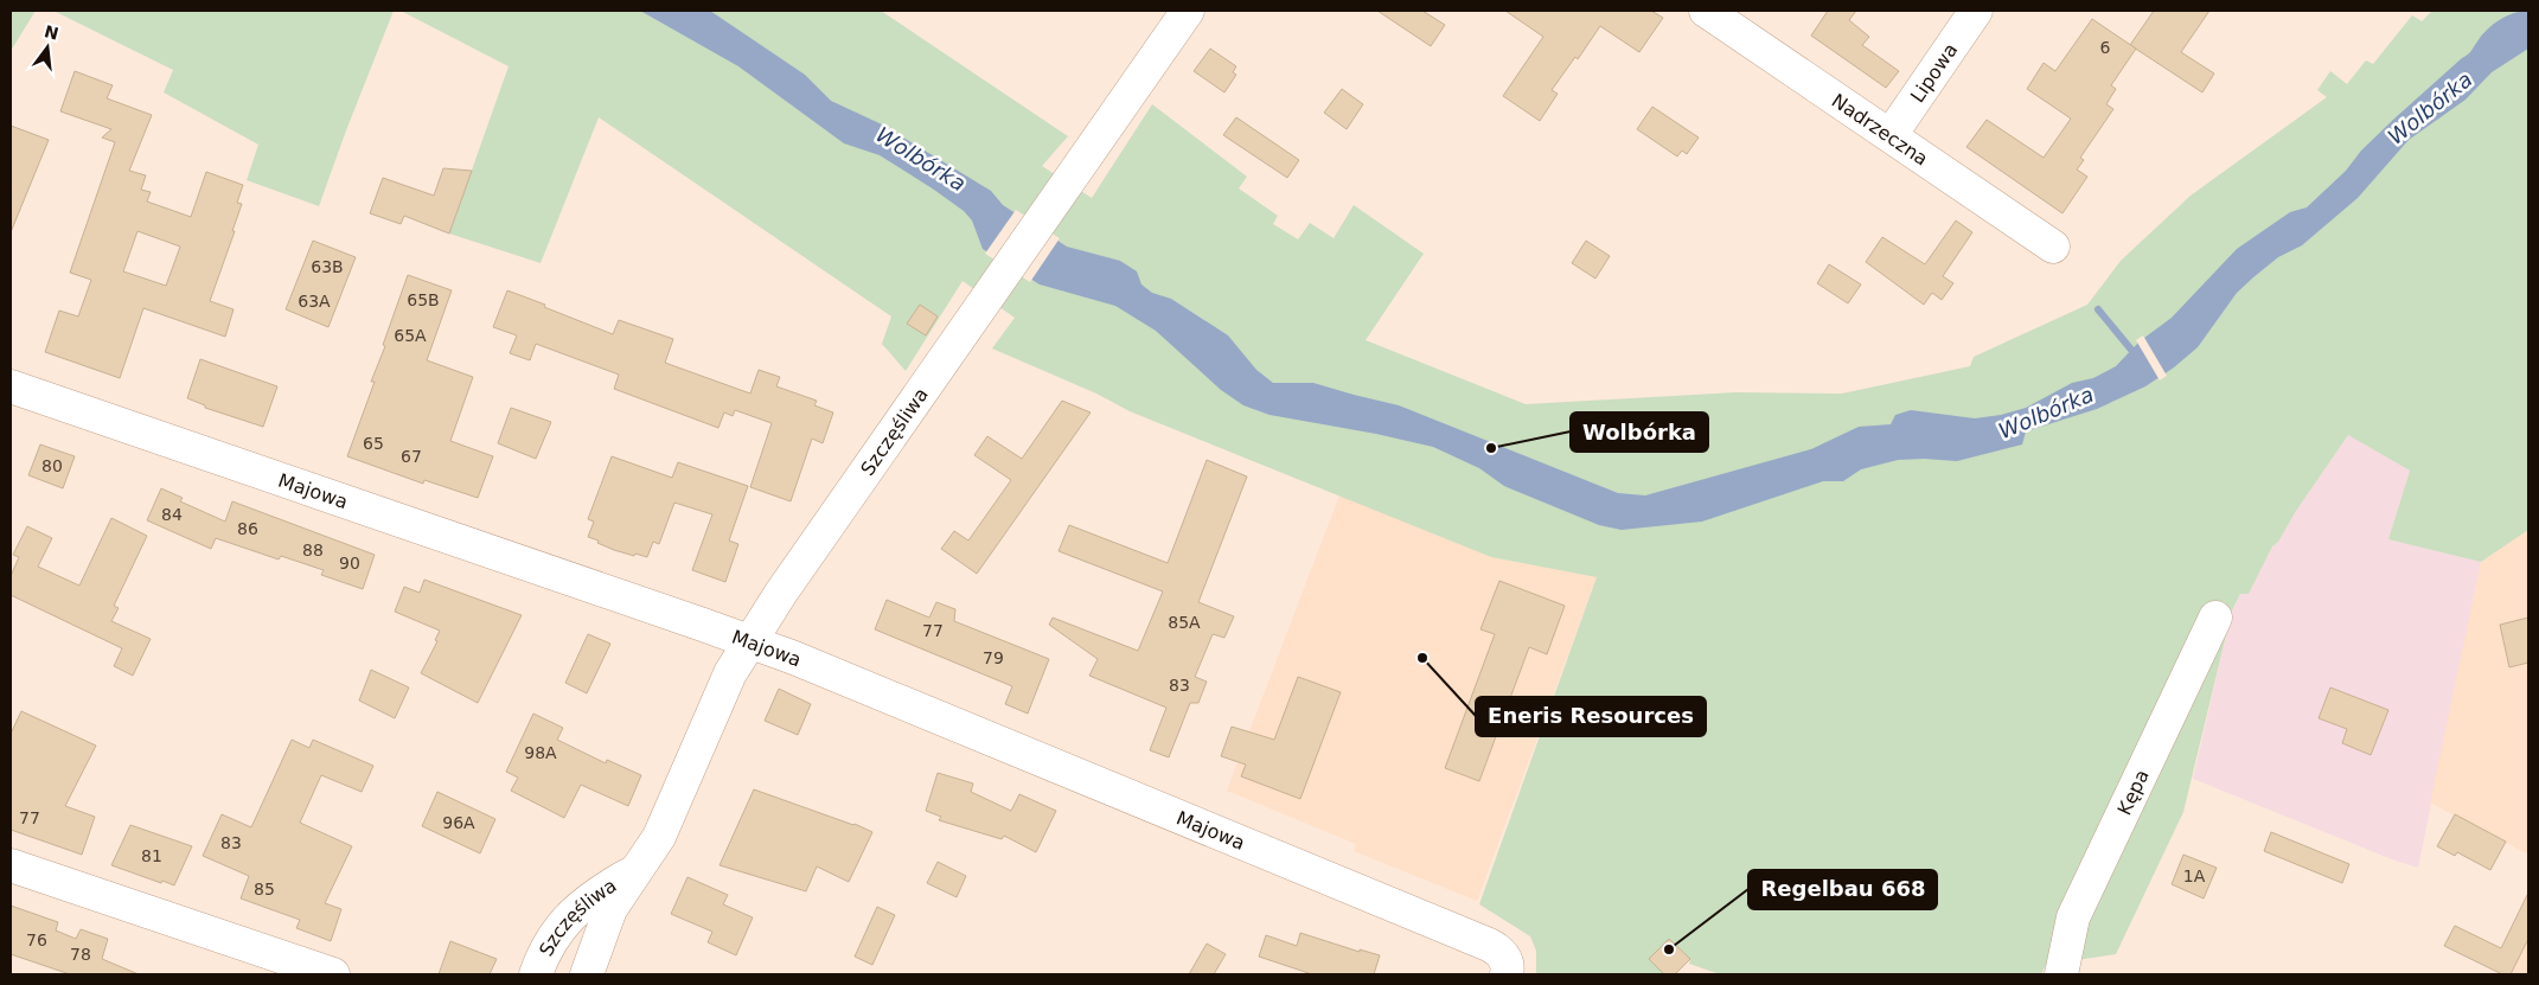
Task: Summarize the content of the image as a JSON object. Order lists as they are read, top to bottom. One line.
{"streets":{"street":["Lipowa","Nadrzeczna","Szczęśliwa","Majowa","Kępa"]},"crossings":[["Lipowa","Nadrzeczna"],["Szczęśliwa","Majowa"]],"water":["Wolbórka"],"places":["Wolbórka","Eneris Resources","Regelbau 668"],"house_numbers":["6","63B","65B","63A","65A","65","67","80","84","86","88","90","85A","77","79","83","98A","77","96A","83","81","1A","85","76","78"],"north":"top"}
